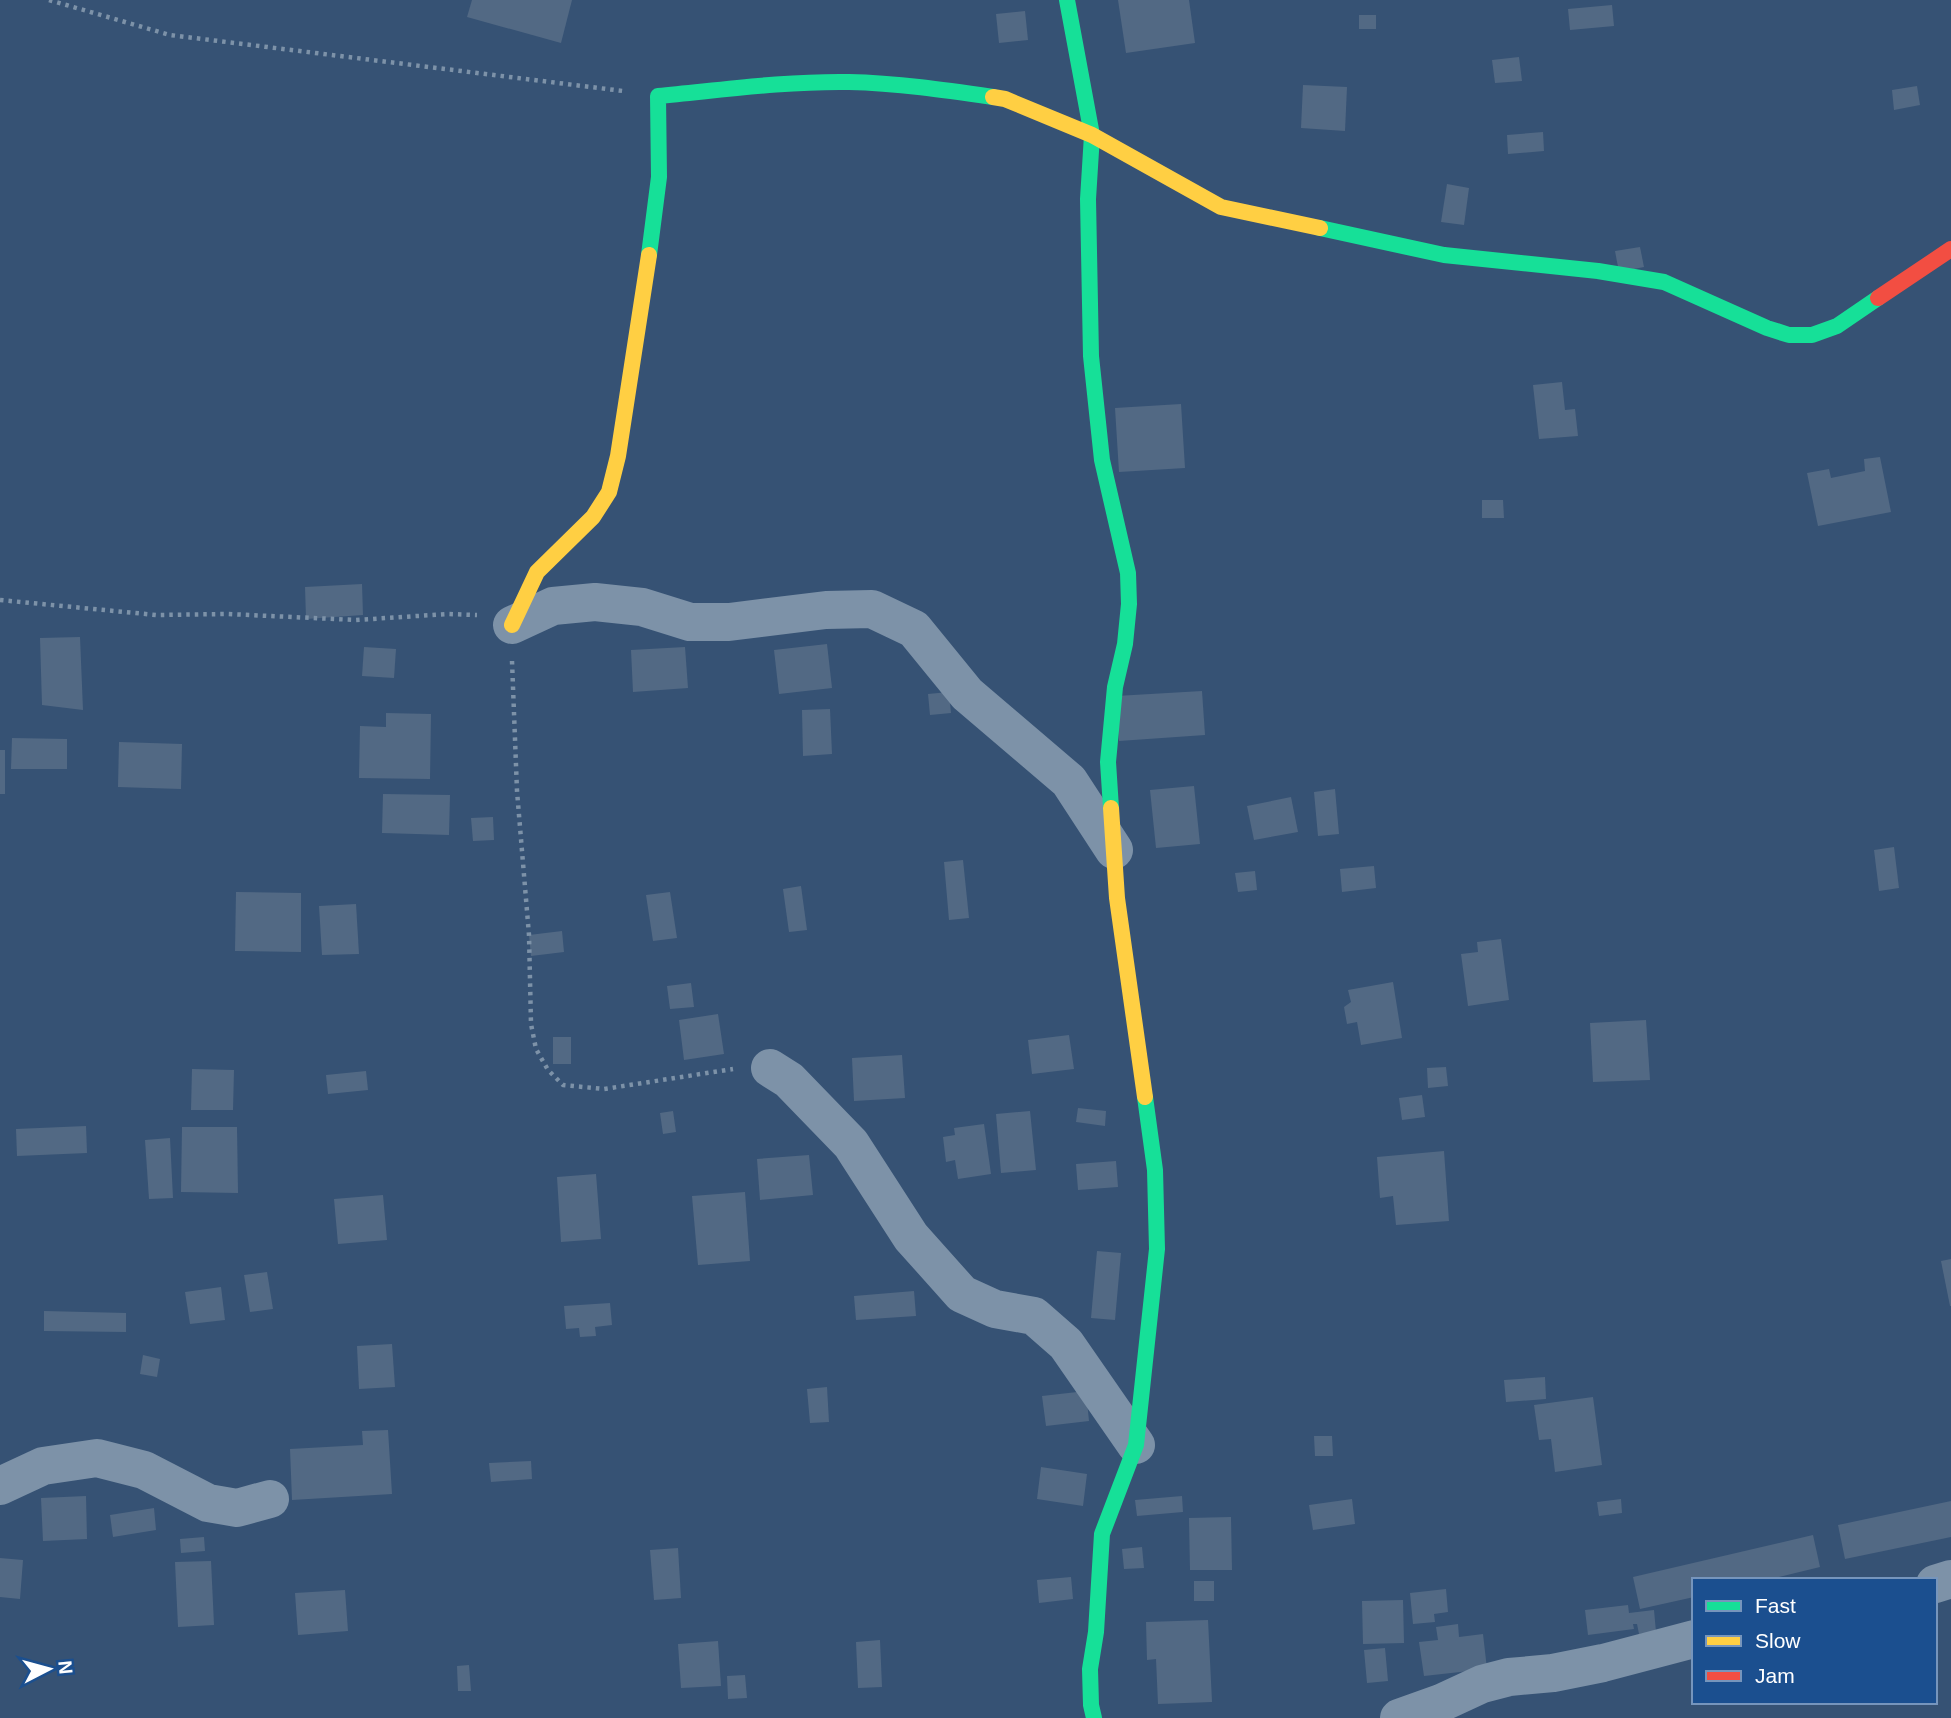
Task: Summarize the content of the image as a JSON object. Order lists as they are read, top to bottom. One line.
{"legend":["Fast","Slow","Jam"],"north":"right"}
